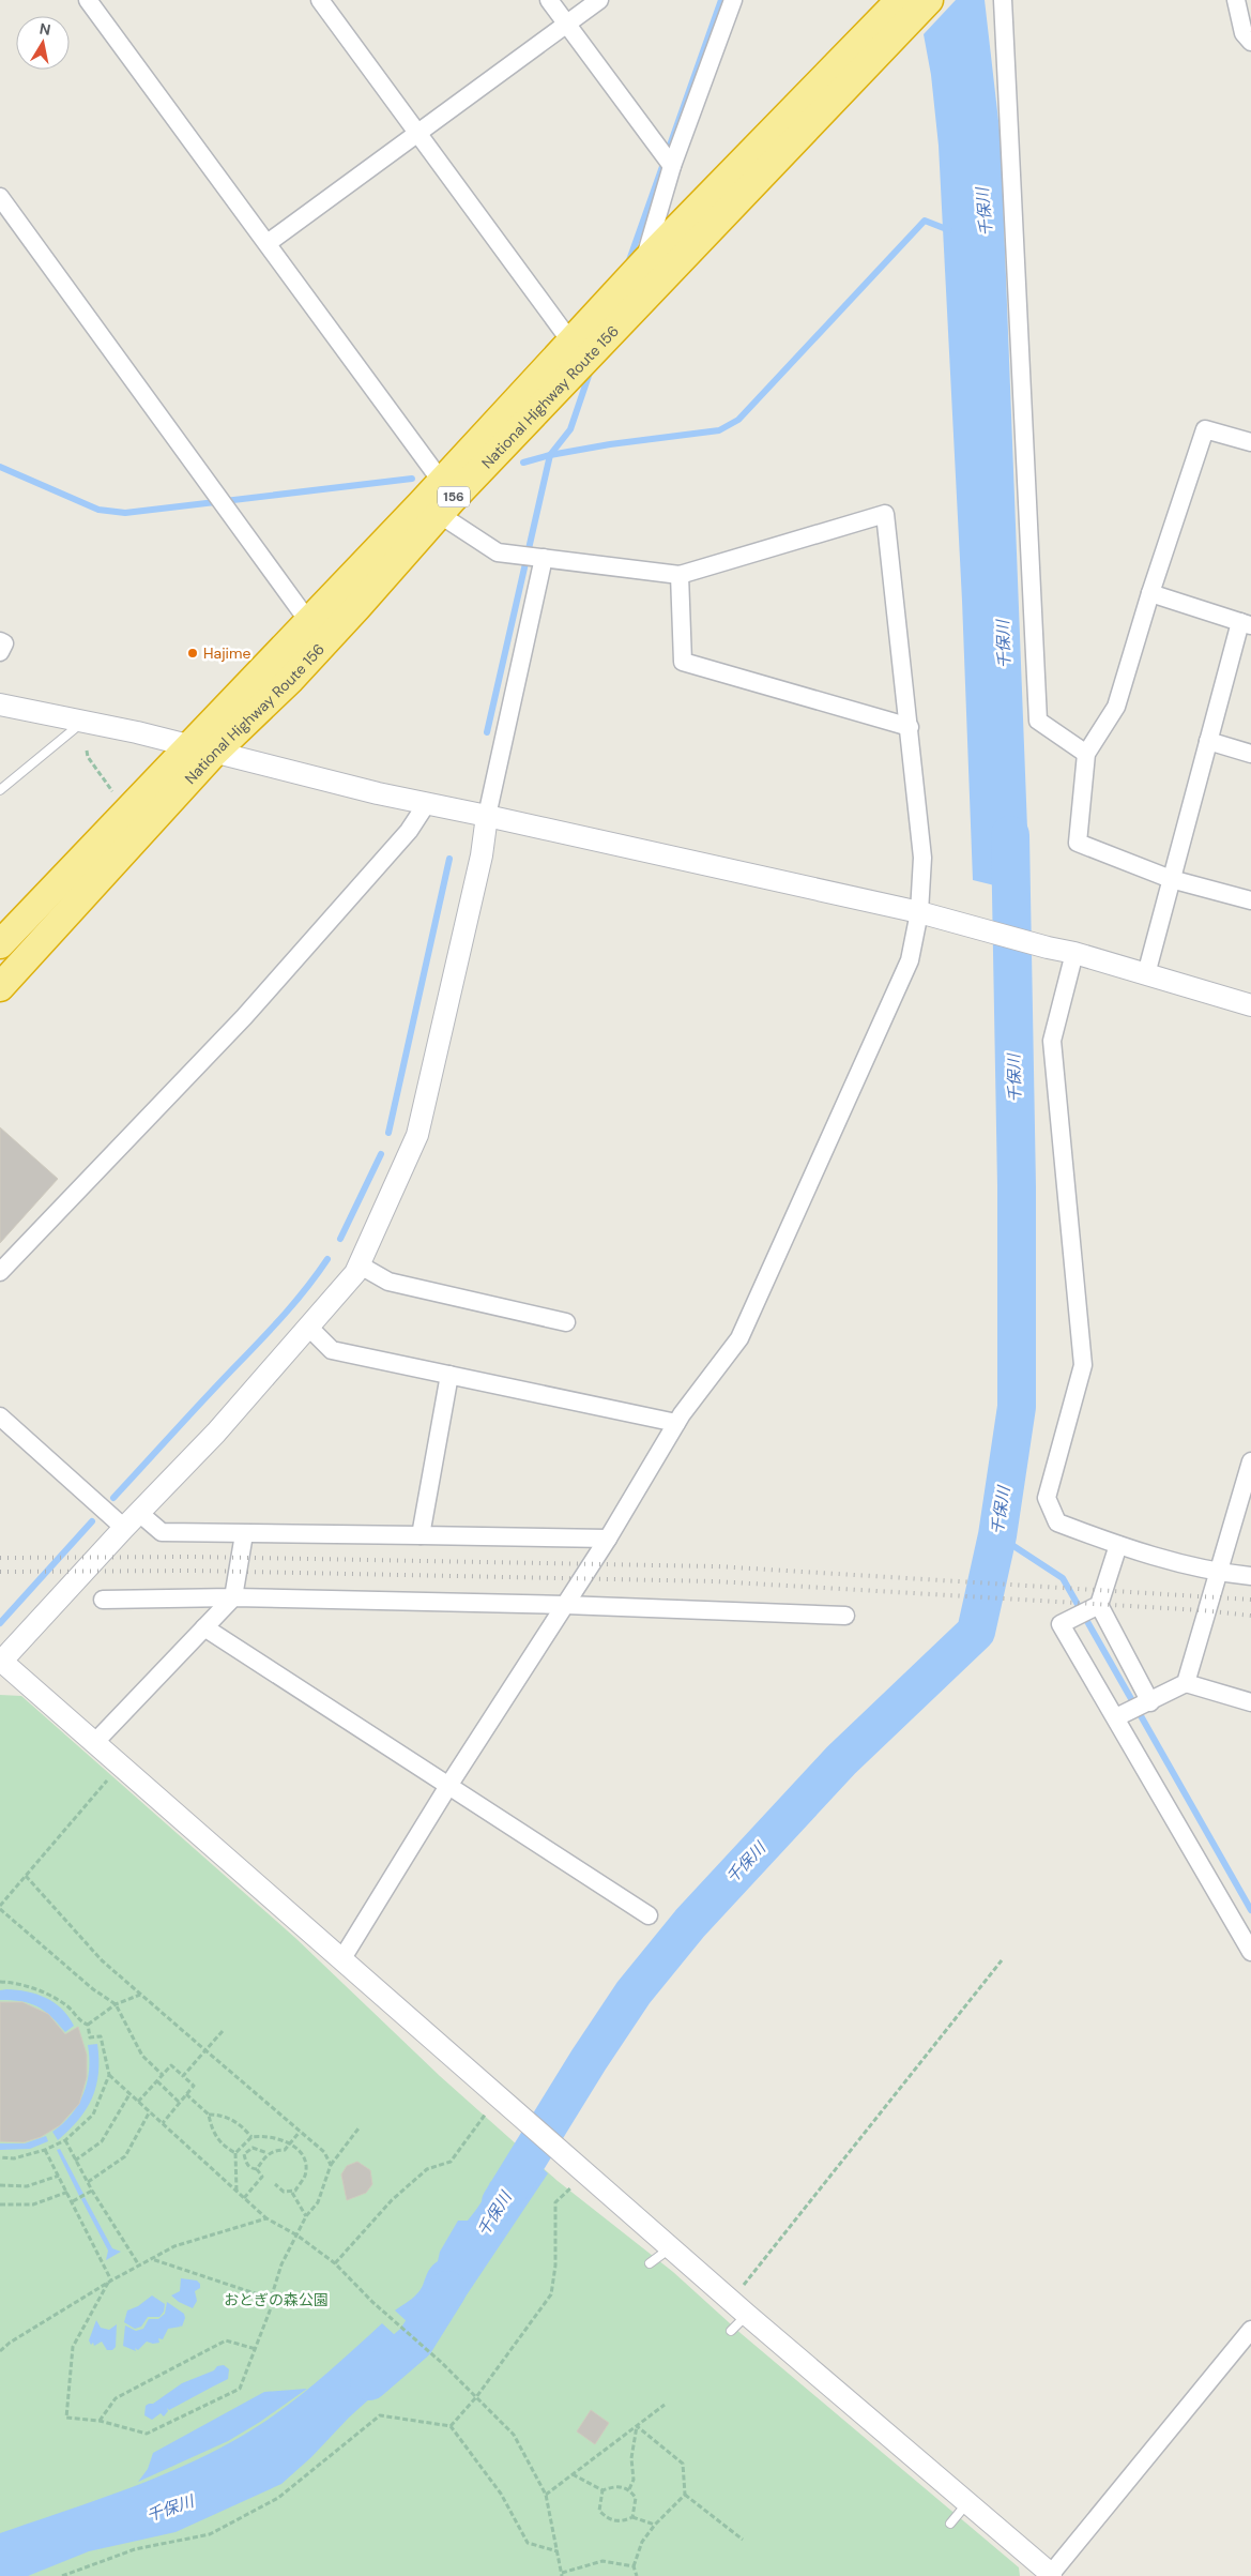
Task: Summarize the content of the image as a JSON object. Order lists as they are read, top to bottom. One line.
{"streets":{"highway":["National Highway Route 156","156"]},"water":["千保川"],"parks":["おとぎの森公園"],"places":["Hajime"],"north":"top"}
